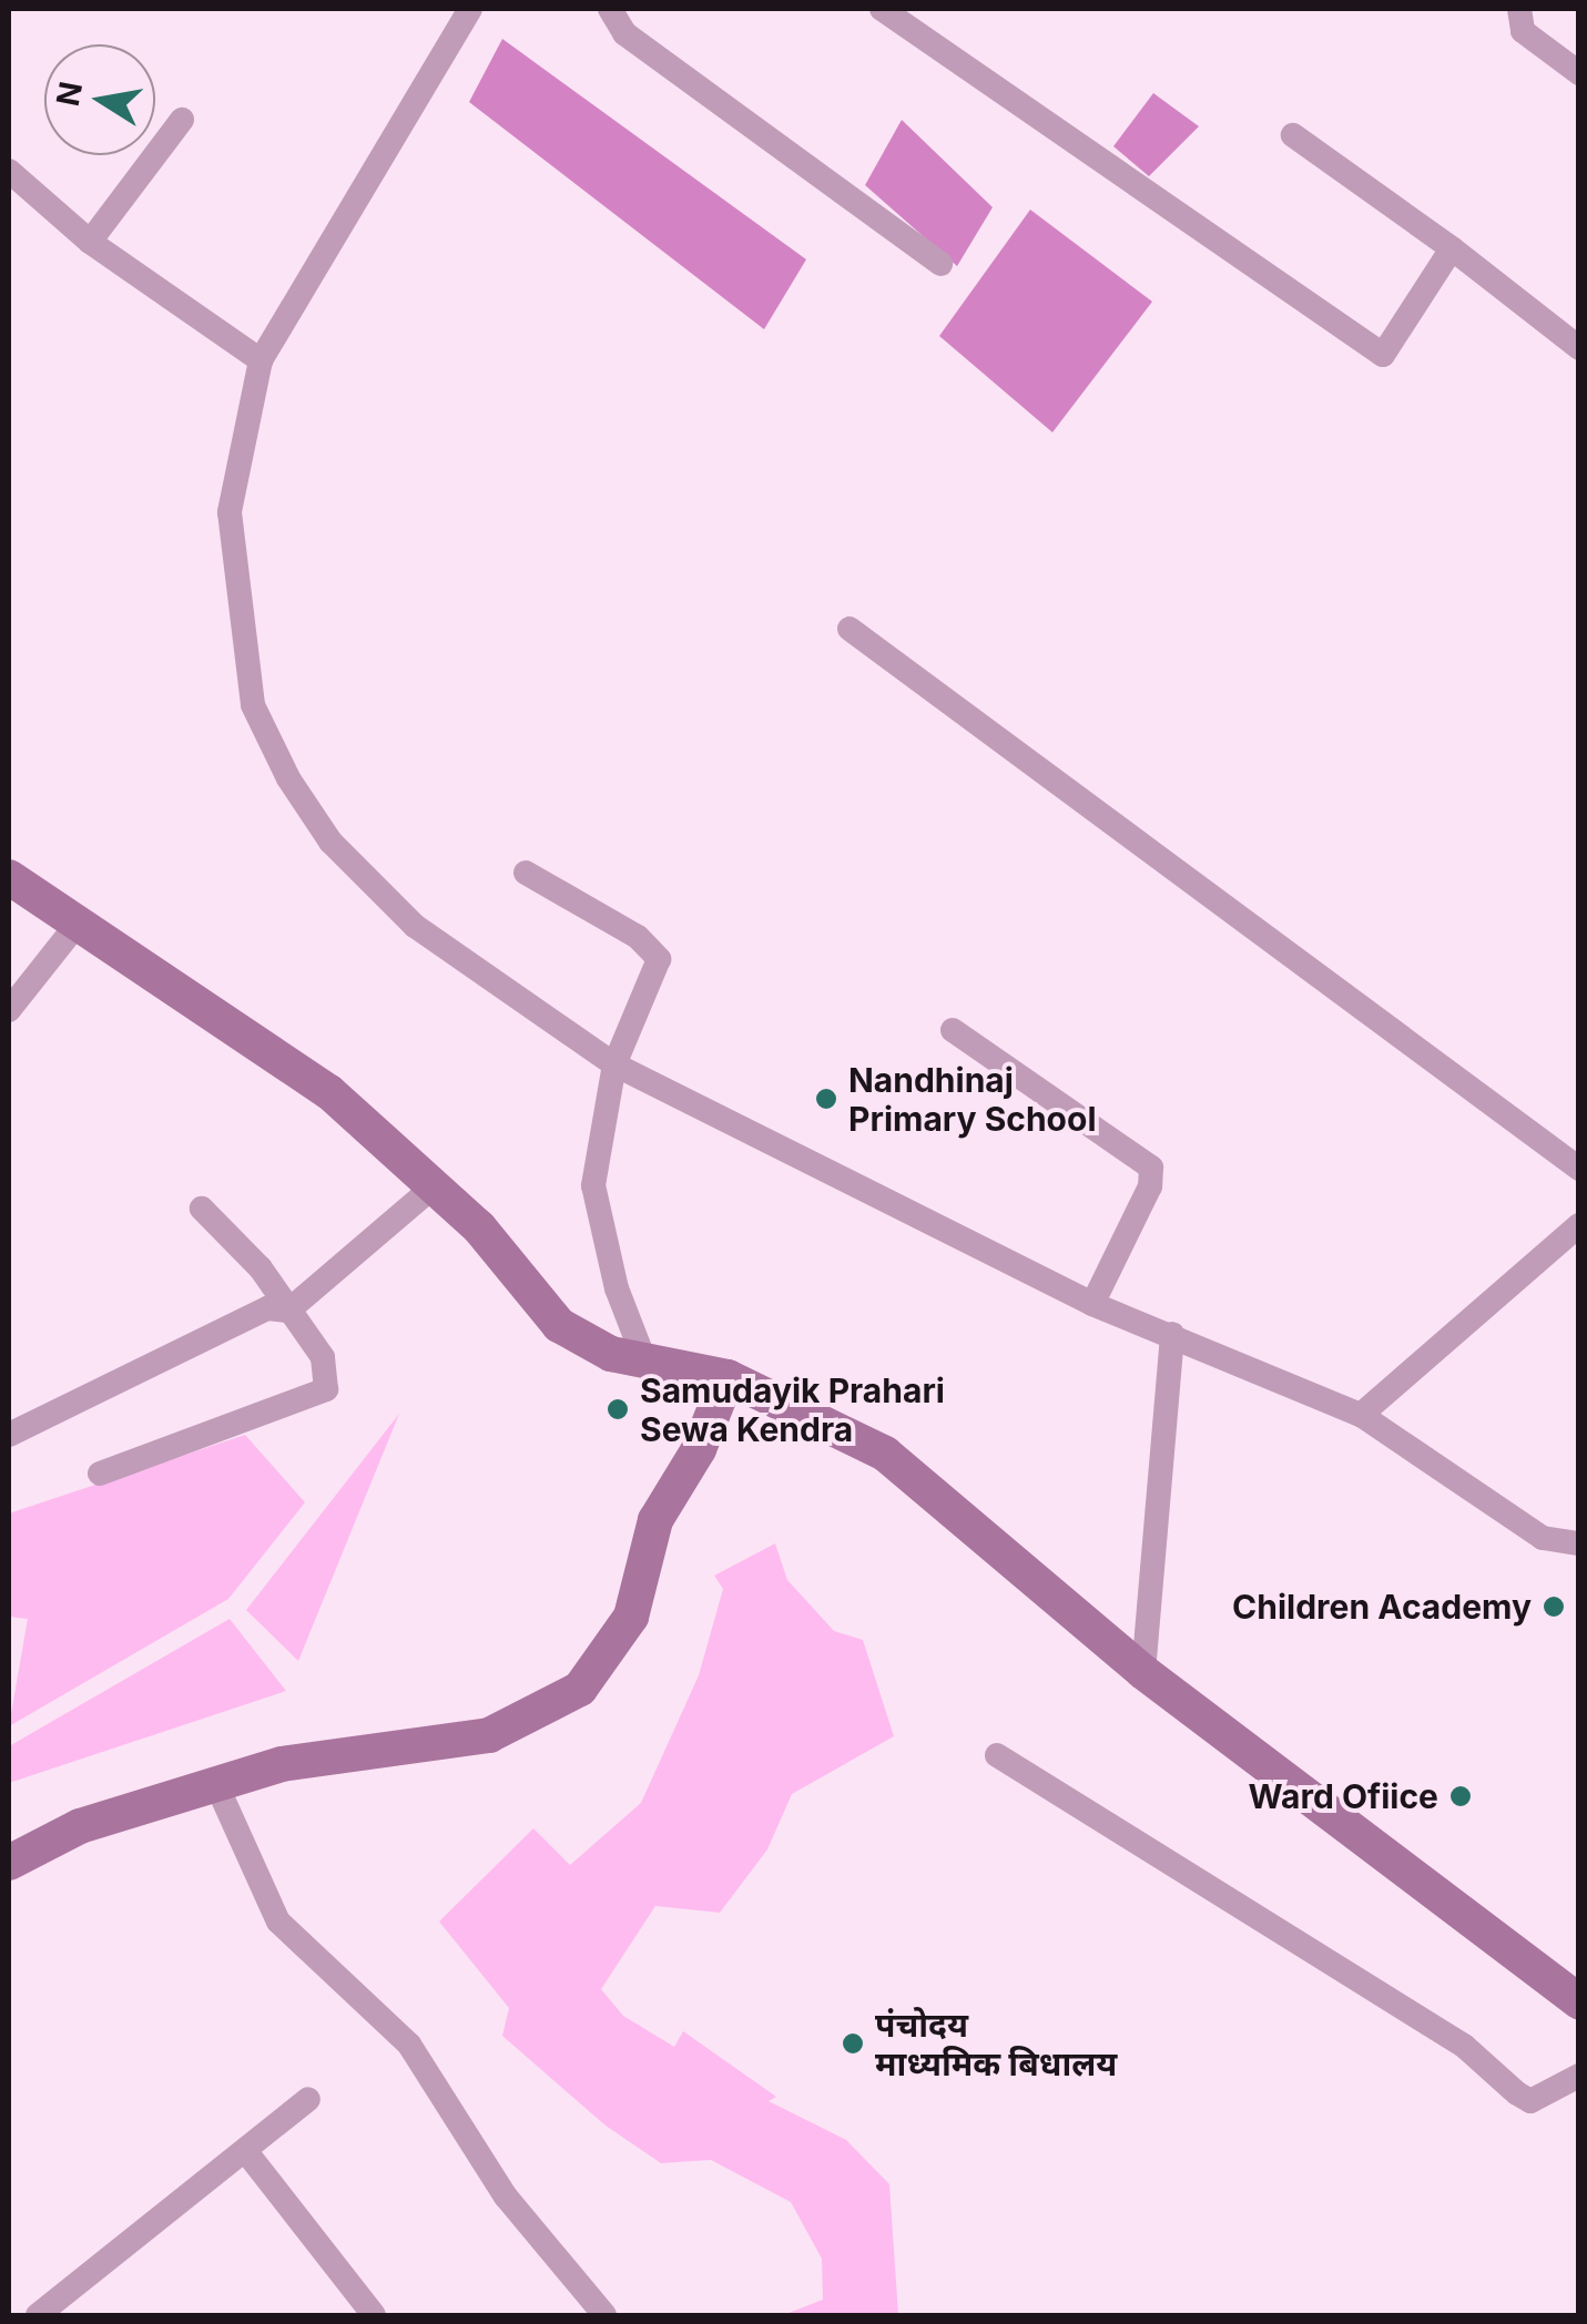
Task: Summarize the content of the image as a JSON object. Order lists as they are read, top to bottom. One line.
{"places":["Nandhinaj Primary School","Samudayik Prahari Sewa Kendra","Children Academy","Ward Ofiice","पंचोदय माध्यमिक बिधालय"],"north":"left"}
